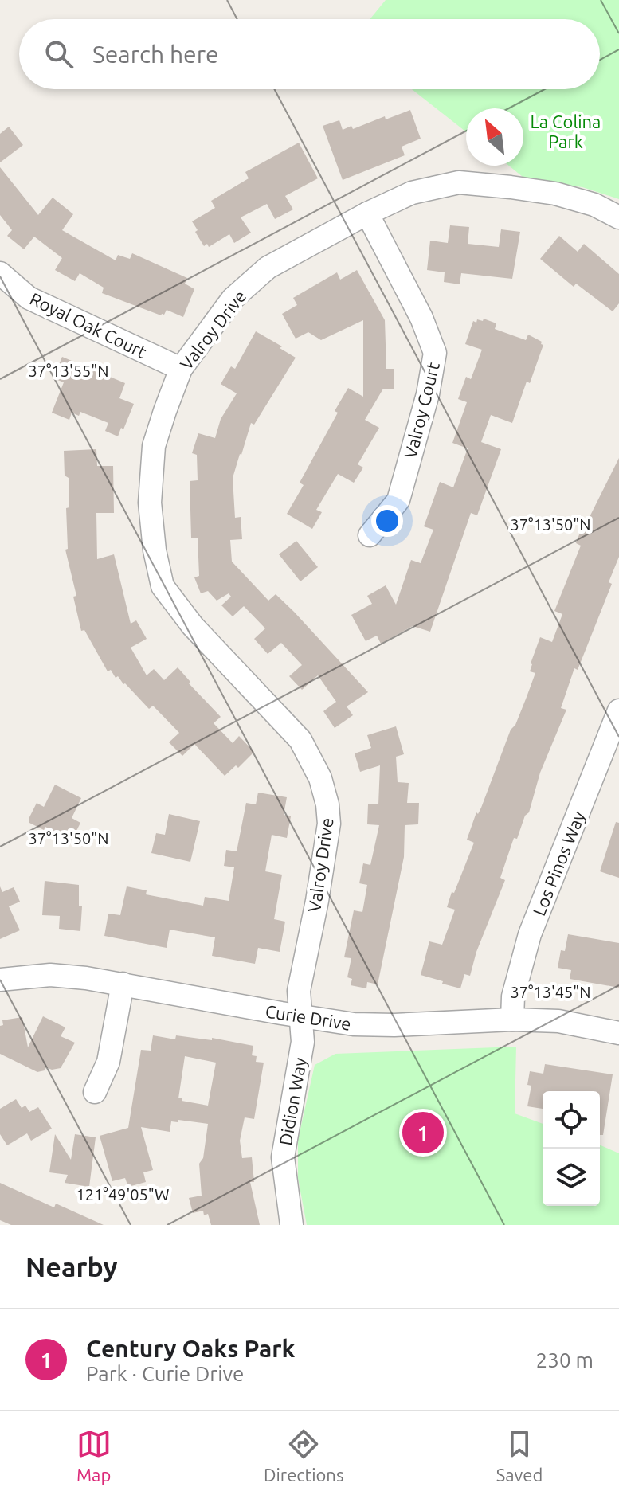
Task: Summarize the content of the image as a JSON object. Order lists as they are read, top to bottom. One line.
{"streets":{"street":["Royal Oak Court","Valroy Drive","Valroy Court","Los Pinos Way","Curie Drive","Didion Way"]},"crossings":[["Royal Oak Court","Valroy Drive"],["Valroy Drive","Valroy Court"],["Valroy Drive","Curie Drive"],["Valroy Drive","Didion Way"],["Los Pinos Way","Curie Drive"],["Curie Drive","Didion Way"]],"parks":["La Colina Park"],"north":"top left","page":{"search":"Search here","pins":"1","heading":"Nearby","list":[{"mark":"1","name":"Century Oaks Park","note":"Park · Curie Drive","value":"230 m"}],"nav":["Map","Directions","Saved"]},"coordinates":["37°13'55\"N","37°13'50\"N","37°13'45\"N","121°49'05\"W"]}
